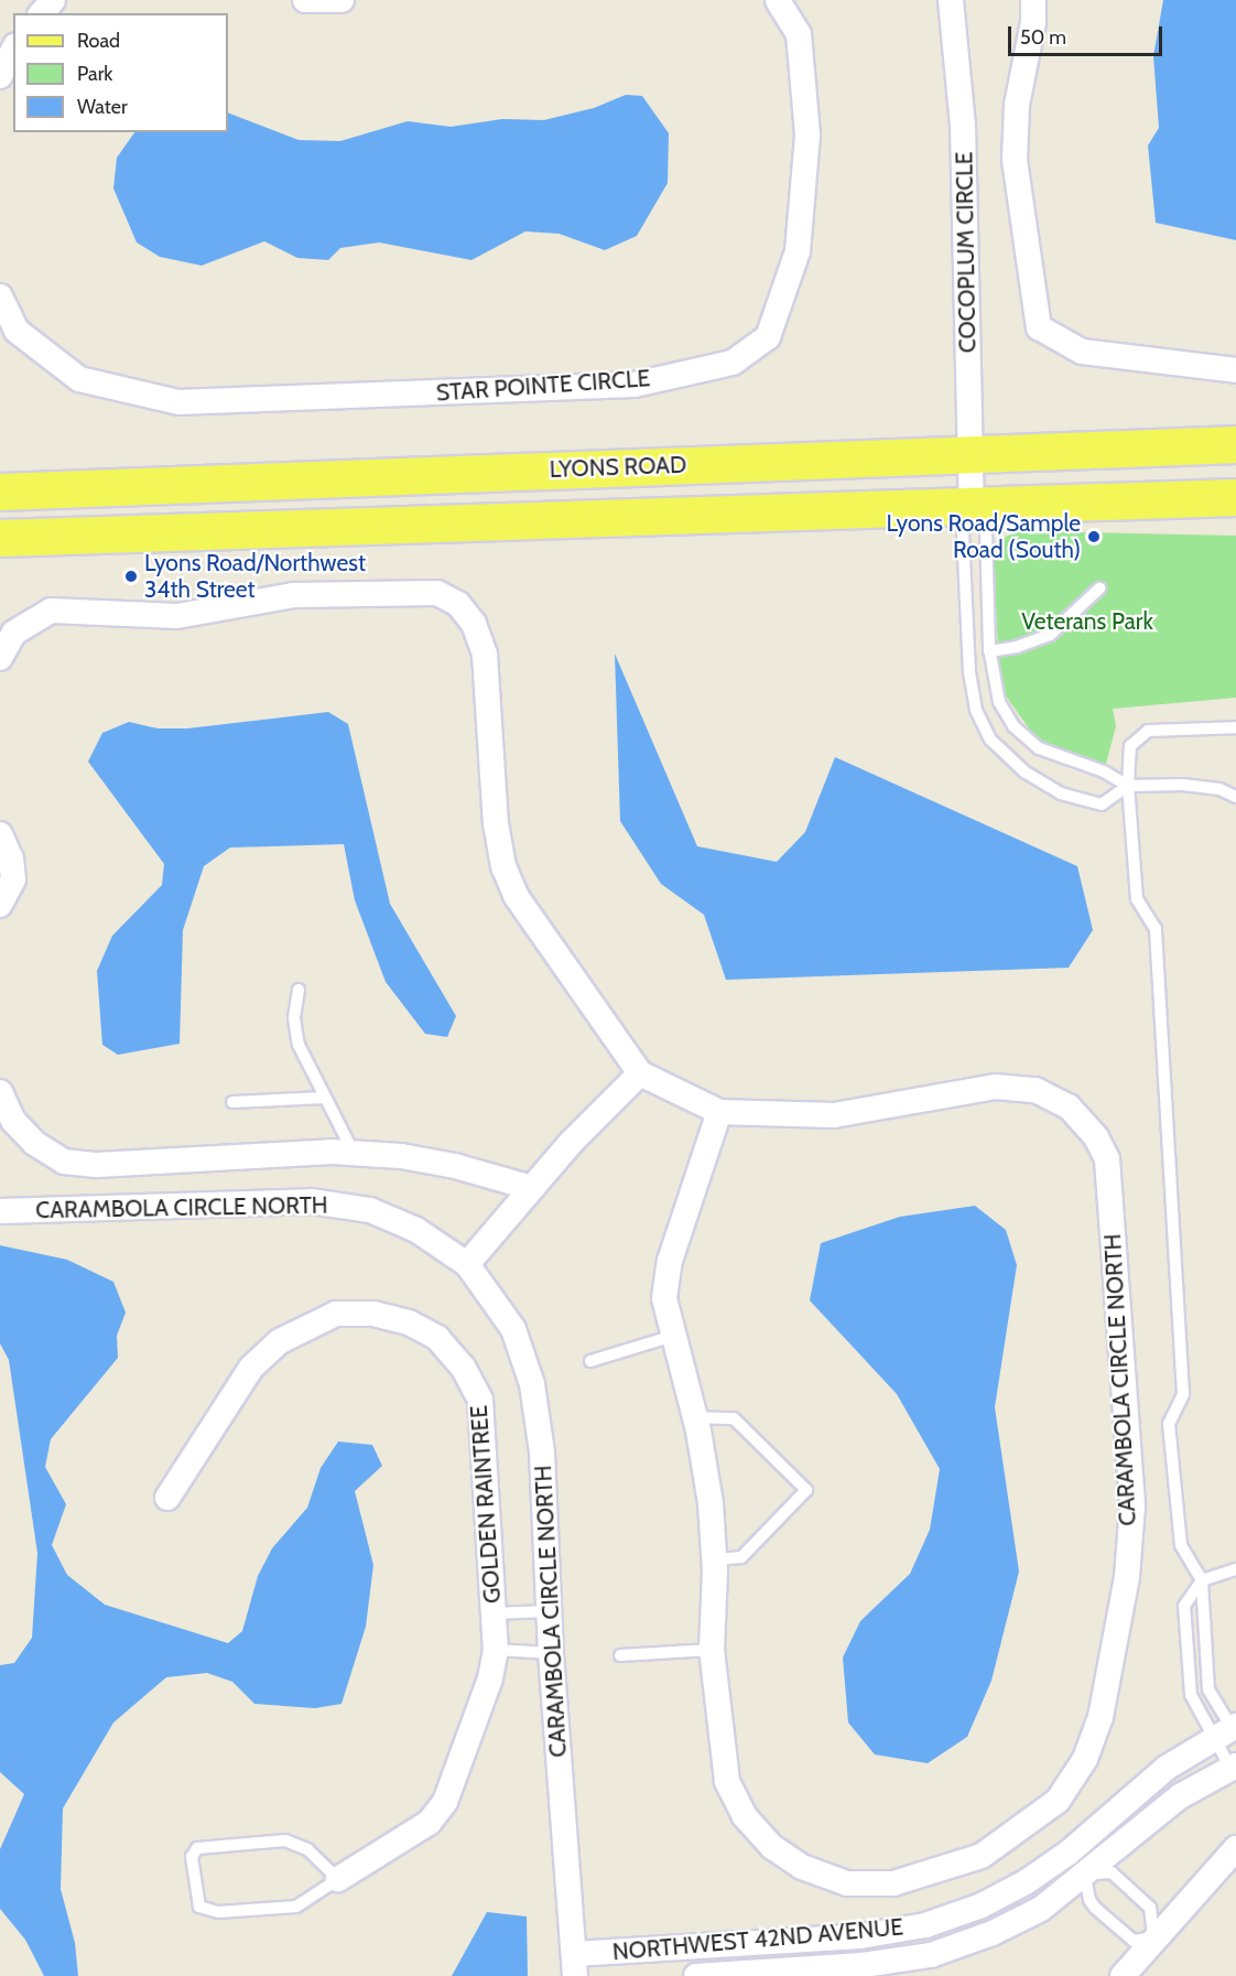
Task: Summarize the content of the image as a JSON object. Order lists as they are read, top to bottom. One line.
{"streets":{"main road":["LYONS ROAD"],"street":["COCOPLUM CIRCLE","STAR POINTE CIRCLE","CARAMBOLA CIRCLE NORTH","GOLDEN RAINTREE","NORTHWEST 42ND AVENUE"]},"crossings":[["COCOPLUM CIRCLE","LYONS ROAD"],["CARAMBOLA CIRCLE NORTH","NORTHWEST 42ND AVENUE"]],"parks":["Veterans Park"],"places":["Lyons Road/Sample Road (South)","Lyons Road/Northwest 34th Street"],"legend":["Road","Park","Water"],"scale_bar":"50 m"}
